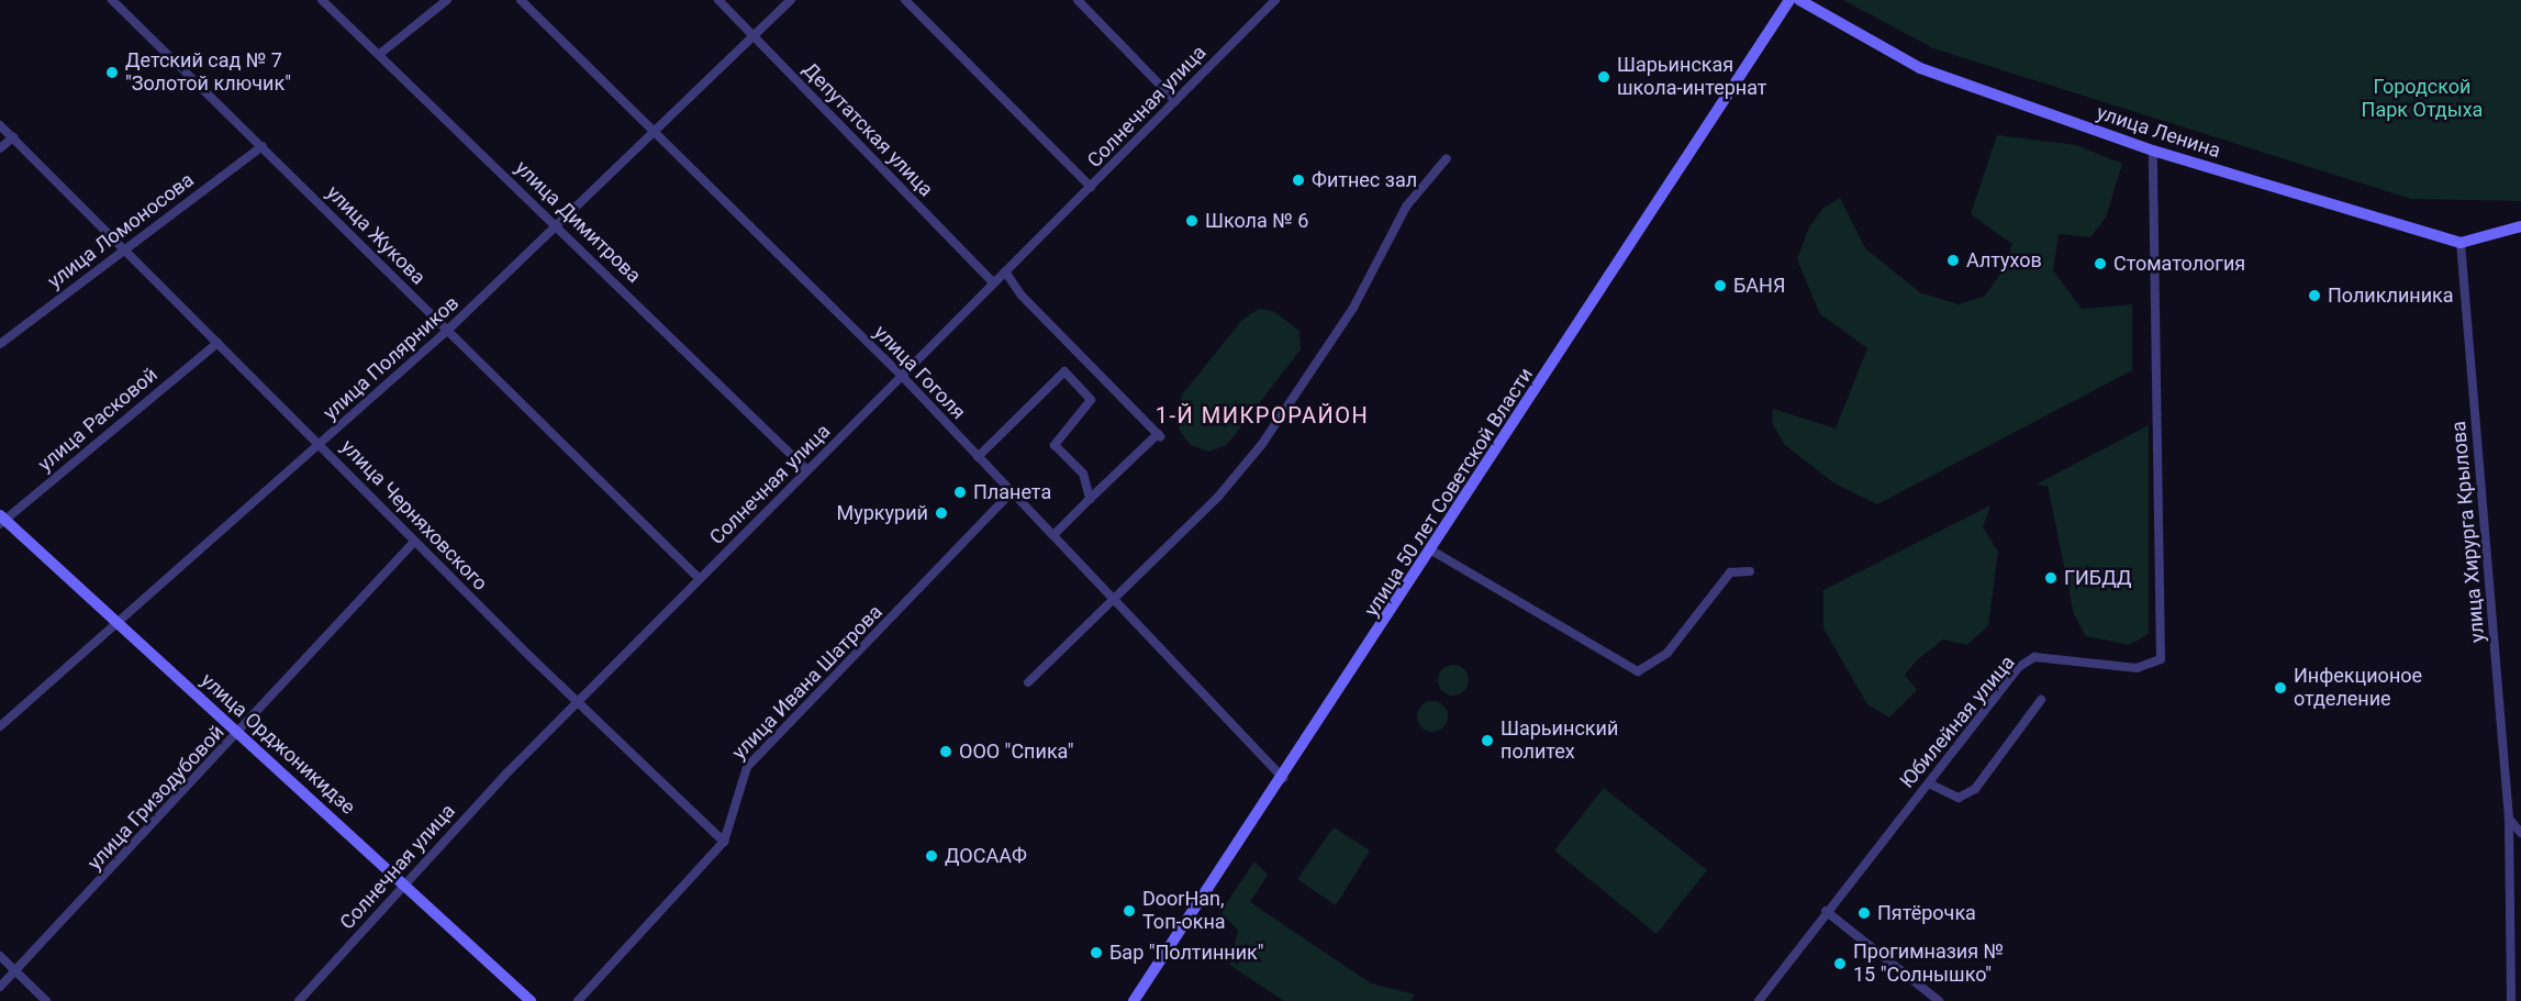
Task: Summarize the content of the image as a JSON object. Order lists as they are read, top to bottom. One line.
{"streets":{"street":["Солнечная улица","Депутатская улица","улица Ленина","улица Димитрова","улица Ломоносова","улица Жукова","улица Полярников","улица Гоголя","улица Расковой","улица 50 лет Советской Власти","улица Черняховского","улица Хирурга Крылова","улица Ивана Шатрова","Юбилейная улица","улица Орджоникидзе","улица Гризодубовой"]},"crossings":[["Солнечная улица","Депутатская улица"],["Солнечная улица","улица Димитрова"],["Солнечная улица","улица Жукова"],["Солнечная улица","улица Гоголя"],["Солнечная улица","улица Черняховского"],["Солнечная улица","улица Орджоникидзе"],["Депутатская улица","улица Полярников"],["улица Ленина","улица Хирурга Крылова"],["улица Ленина","Юбилейная улица"],["улица Димитрова","улица Полярников"],["улица Ломоносова","улица Жукова"],["улица Ломоносова","улица Черняховского"],["улица Жукова","улица Полярников"],["улица Полярников","улица Гоголя"],["улица Полярников","улица Черняховского"],["улица Полярников","улица Орджоникидзе"],["улица Гоголя","улица 50 лет Советской Власти"],["улица Гоголя","улица Ивана Шатрова"],["улица Расковой","улица Черняховского"],["улица Расковой","улица Орджоникидзе"],["улица Черняховского","улица Ивана Шатрова"],["улица Черняховского","улица Гризодубовой"],["улица Орджоникидзе","улица Гризодубовой"]],"districts":["1-Й МИКРОРАЙОН"],"parks":["Городской Парк Отдыха"],"places":["Детский сад № 7 \"Золотой ключик\"","Шарьинская школа-интернат","Фитнес зал","Школа № 6","Алтухов","Стоматология","БАНЯ","Поликлиника","Планета","Муркурий","ГИБДД","Инфекционое отделение","Шарьинский политех","ООО \"Спика\"","ДОСААФ","DoorHan, Топ-окна","Пятёрочка","Бар \"Полтинник\"","Прогимназия № 15 \"Солнышко\""]}
